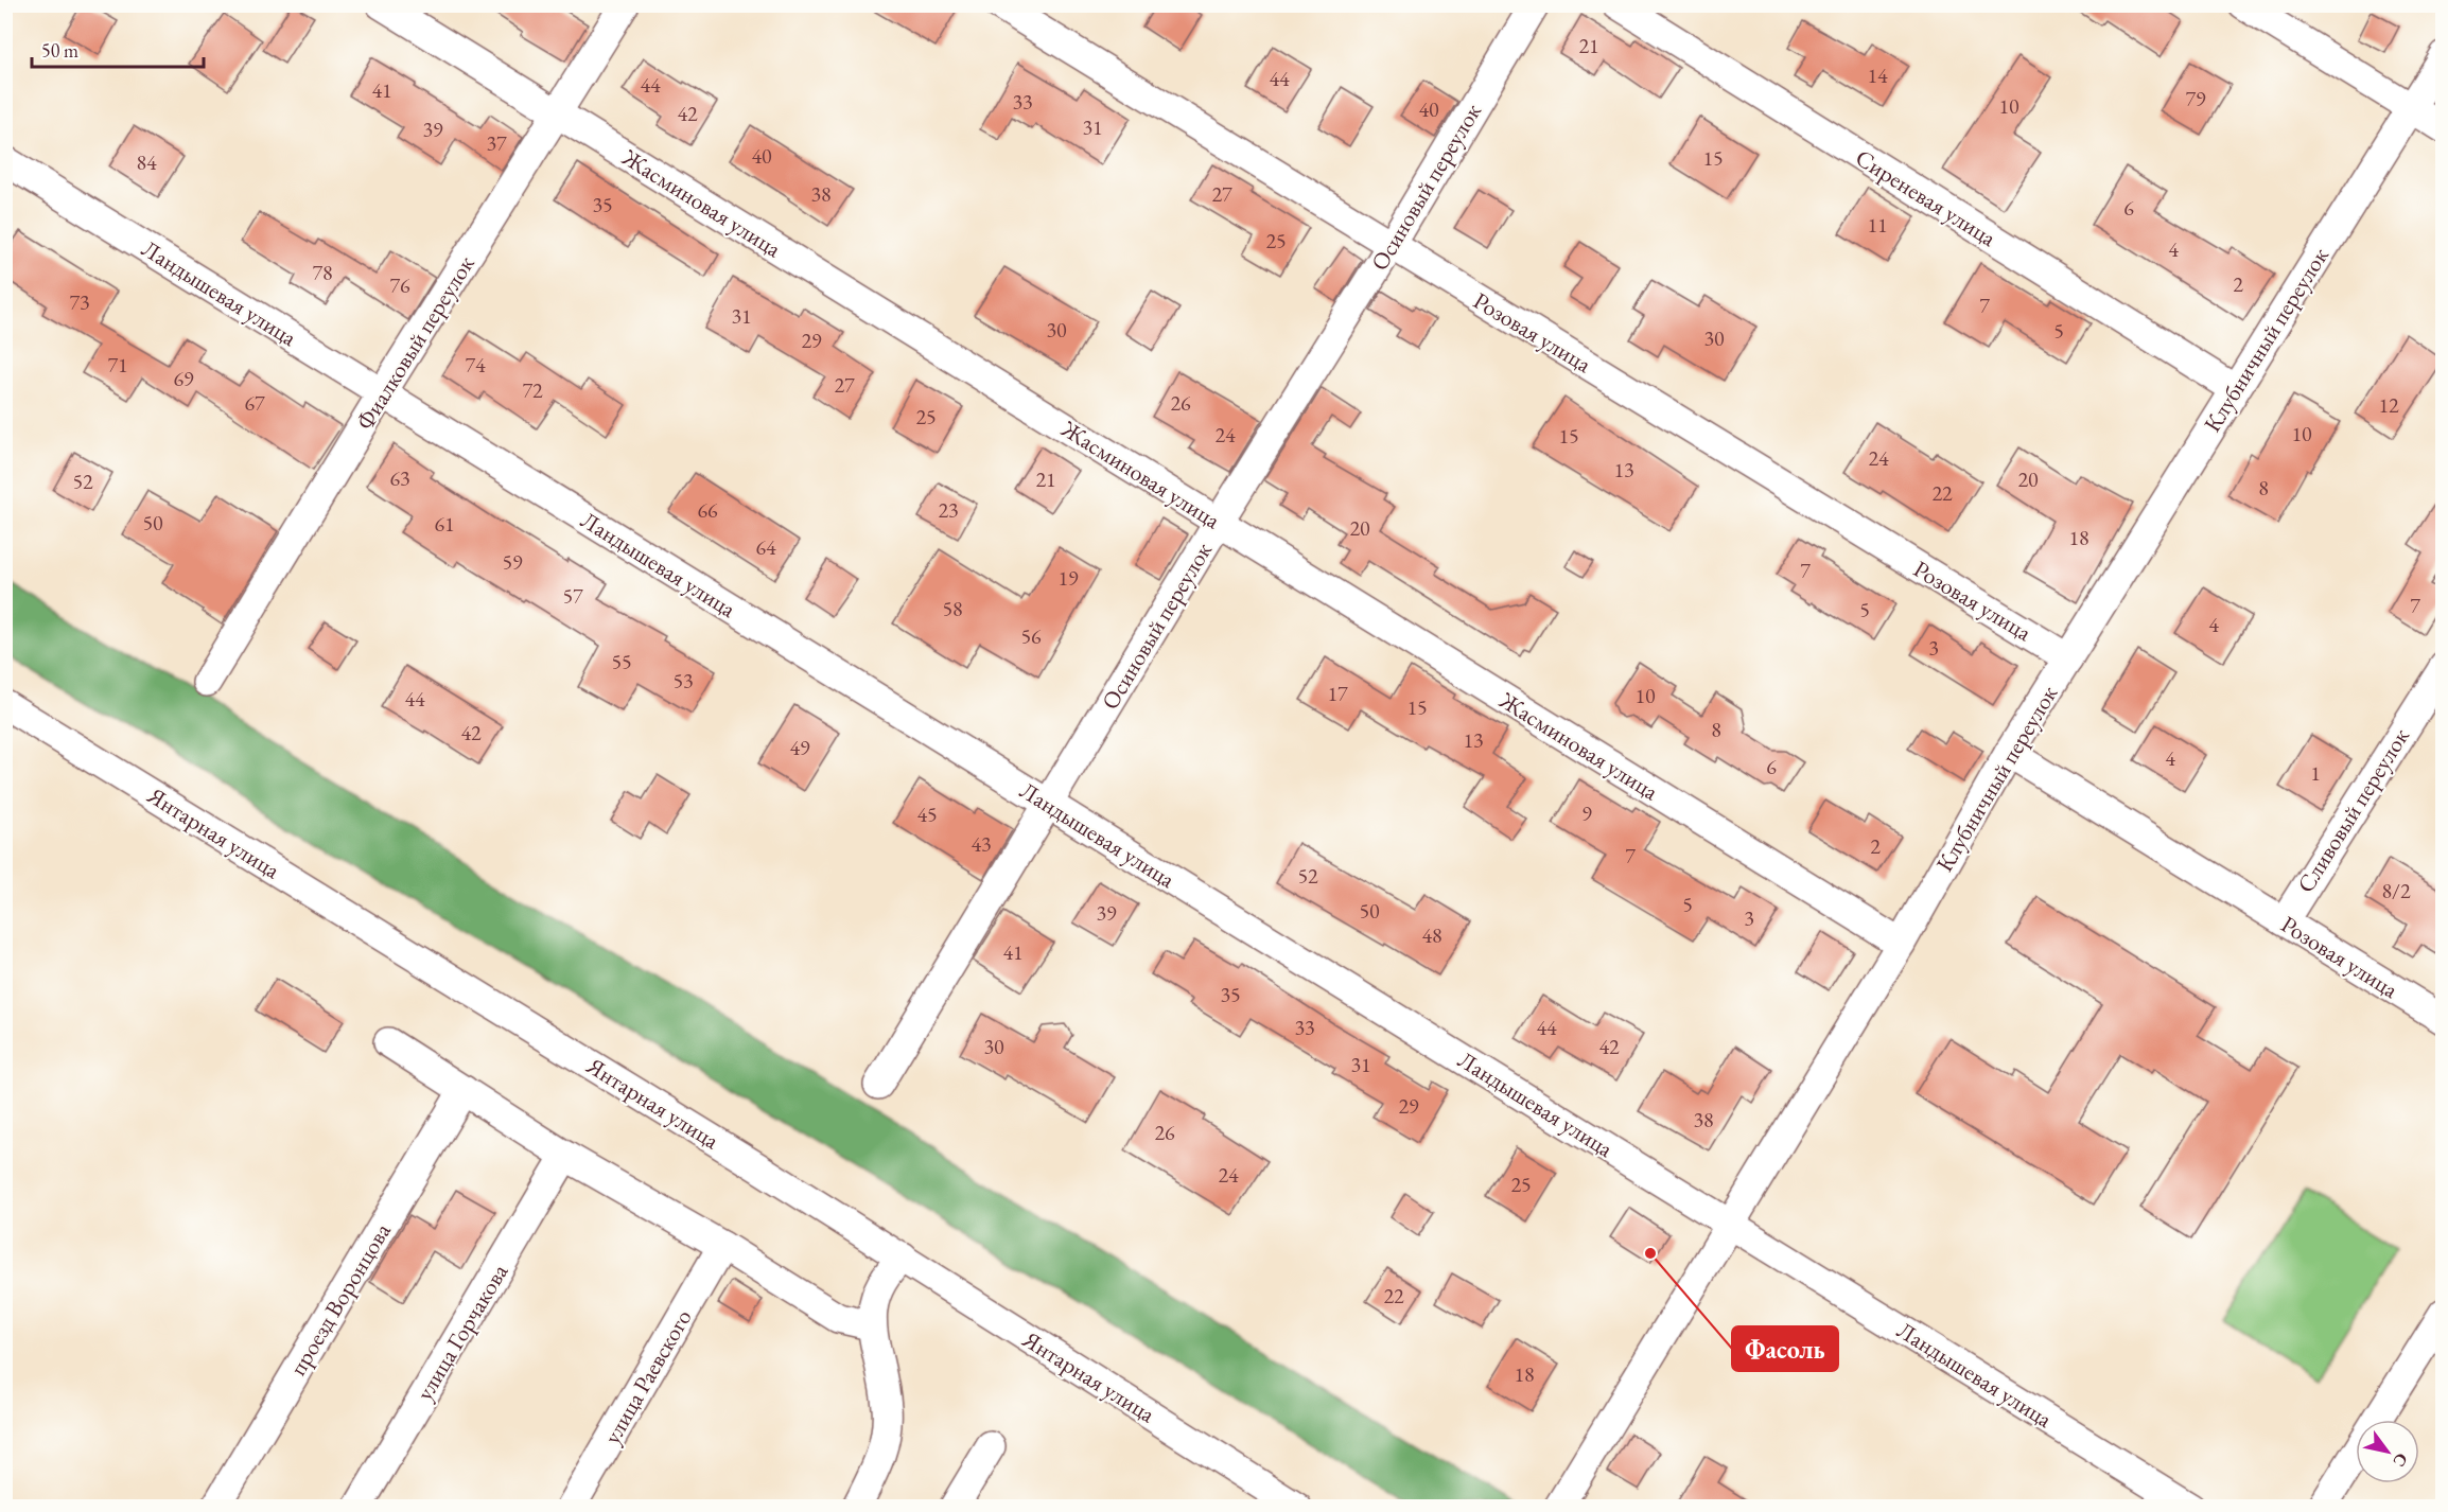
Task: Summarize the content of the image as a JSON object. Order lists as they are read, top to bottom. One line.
{"streets":{"street":["Осиновый переулок","Сиреневая улица","Жасминовая улица","Ландышевая улица","Розовая улица","Клубничный переулок","Фиалковый переулок","Сливовый переулок","Янтарная улица","проезд Воронцова","улица Горчакова","улица Раевского"]},"crossings":[["Осиновый переулок","Жасминовая улица"],["Осиновый переулок","Ландышевая улица"],["Осиновый переулок","Розовая улица"],["Сиреневая улица","Клубничный переулок"],["Жасминовая улица","Клубничный переулок"],["Жасминовая улица","Фиалковый переулок"],["Ландышевая улица","Клубничный переулок"],["Ландышевая улица","Фиалковый переулок"],["Розовая улица","Клубничный переулок"],["Розовая улица","Сливовый переулок"]],"places":["Фасоль"],"house_numbers":["21","14","44","44","41","79","33","10","40","42","31","39","37","40","15","84","38","27","35","6","11","25","4","78","2","76","73","7","31","30","5","30","29","71","74","69","27","72","67","26","12","25","10","24","15","24","13","63","21","20","52","8","22","66","23","50","61","20","18","64","59","7","19","57","7","58","5","4","56","3","55","53","17","10","44","15","8","42","13","49","4","6","1","9","45","43","2","7","52","8/2","5","50","39","3","48","41","35","33","44","30","42","31","29","38","26","24","25","22","18"],"scale_bar":"50 m","north":"bottom right"}
